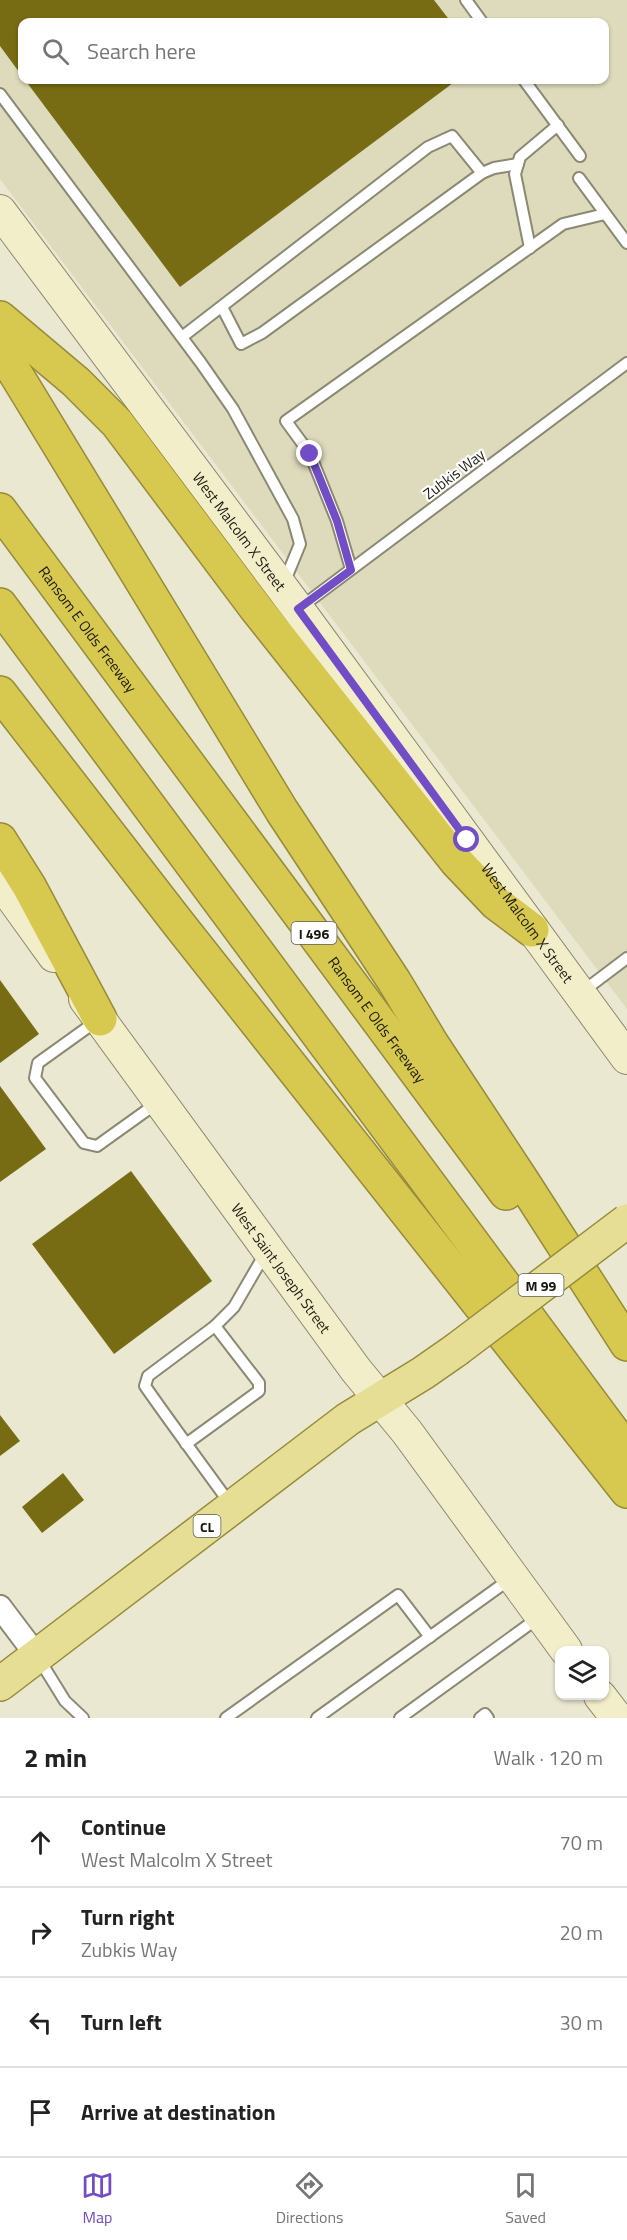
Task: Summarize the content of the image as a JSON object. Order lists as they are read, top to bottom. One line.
{"streets":{"highway":["Ransom E Olds Freeway","I 496"],"main road":["West Malcolm X Street","West Saint Joseph Street","M 99","CL"],"lane":["Zubkis Way"]},"crossings":[["Zubkis Way","West Malcolm X Street"],["West Saint Joseph Street","M 99"],["West Saint Joseph Street","CL"],["M 99","CL"]],"page":{"search":"Search here","heading":["2 min","Walk · 120 m"],"list":[["Continue","West Malcolm X Street","70 m"],["Turn right","Zubkis Way","20 m"],["Turn left","30 m"],"Arrive at destination"],"nav":["Map","Directions","Saved"]}}
